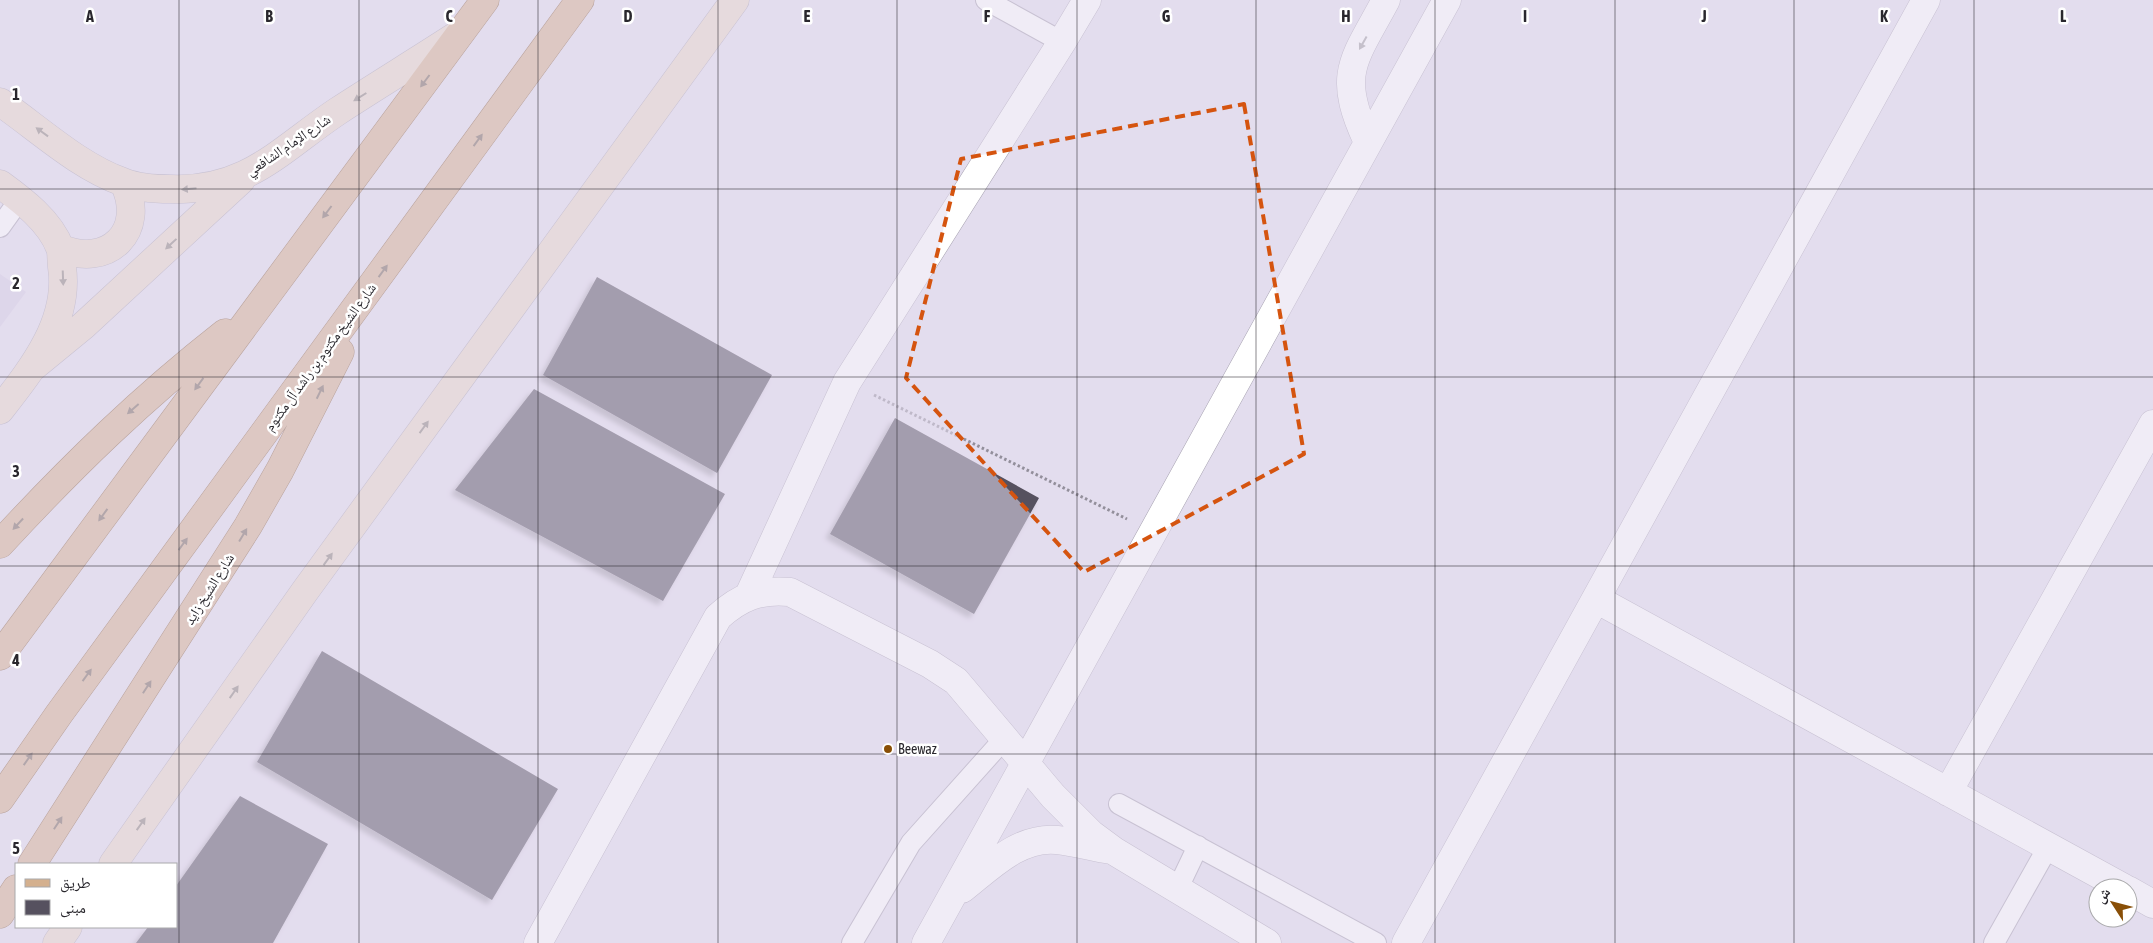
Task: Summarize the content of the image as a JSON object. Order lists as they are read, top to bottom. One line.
{"streets":{"main road":["شارع الشيخ مكتوم بن راشد آل مكتوم","شارع الشيخ زايد"],"street":["شارع الإمام الشافعي"]},"crossings":[["شارع الشيخ مكتوم بن راشد آل مكتوم","شارع الشيخ زايد"]],"one_way":["شارع الإمام الشافعي"],"places":["Beewaz"],"legend":["طريق","مبنى"],"north":"top left","grid":{"columns":["A","B","C","D","E","F","G","H","I","J","K","L"],"rows":["1","2","3","4","5"]}}
